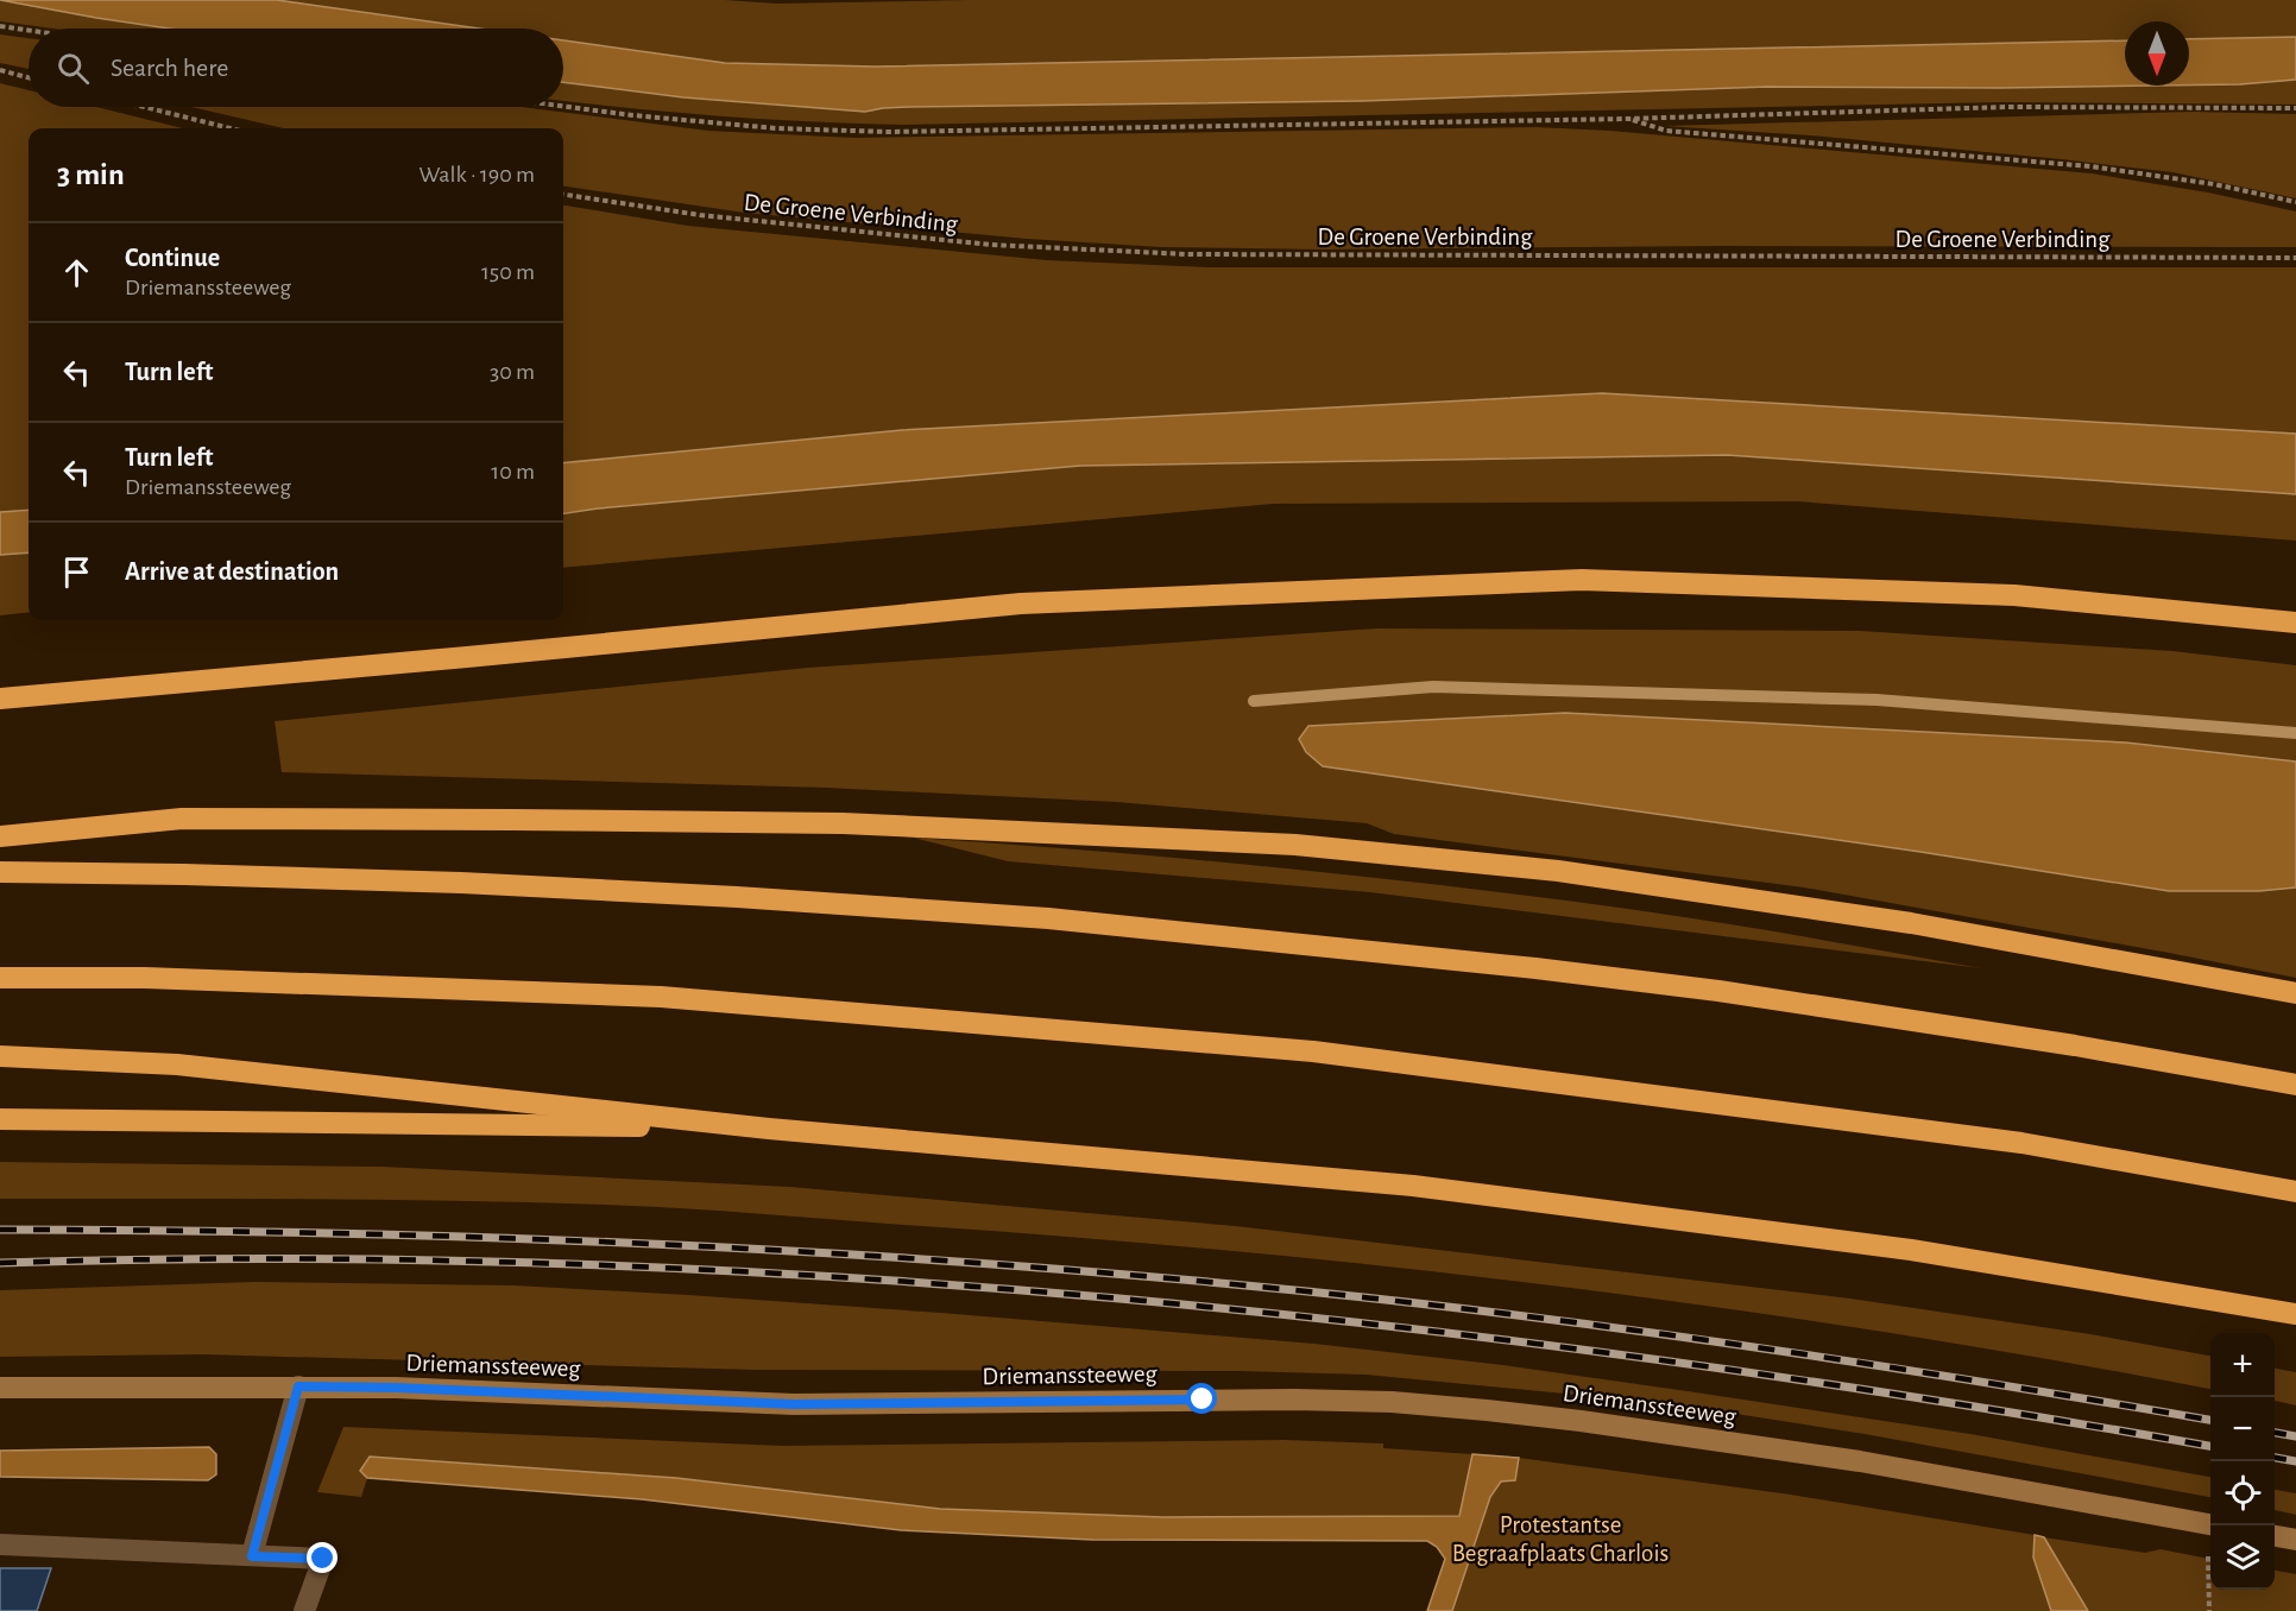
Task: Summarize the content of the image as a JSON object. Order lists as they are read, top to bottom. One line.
{"streets":{"main road":["Driemanssteeweg"],"path":["De Groene Verbinding"]},"parks":["Protestantse Begraafplaats Charlois"],"north":"bottom","page":{"search":"Search here","heading":["3 min","Walk · 190 m"],"list":[["Continue","Driemanssteeweg","150 m"],["Turn left","30 m"],["Turn left","Driemanssteeweg","10 m"],"Arrive at destination"],"map_buttons":["+","−"]}}
